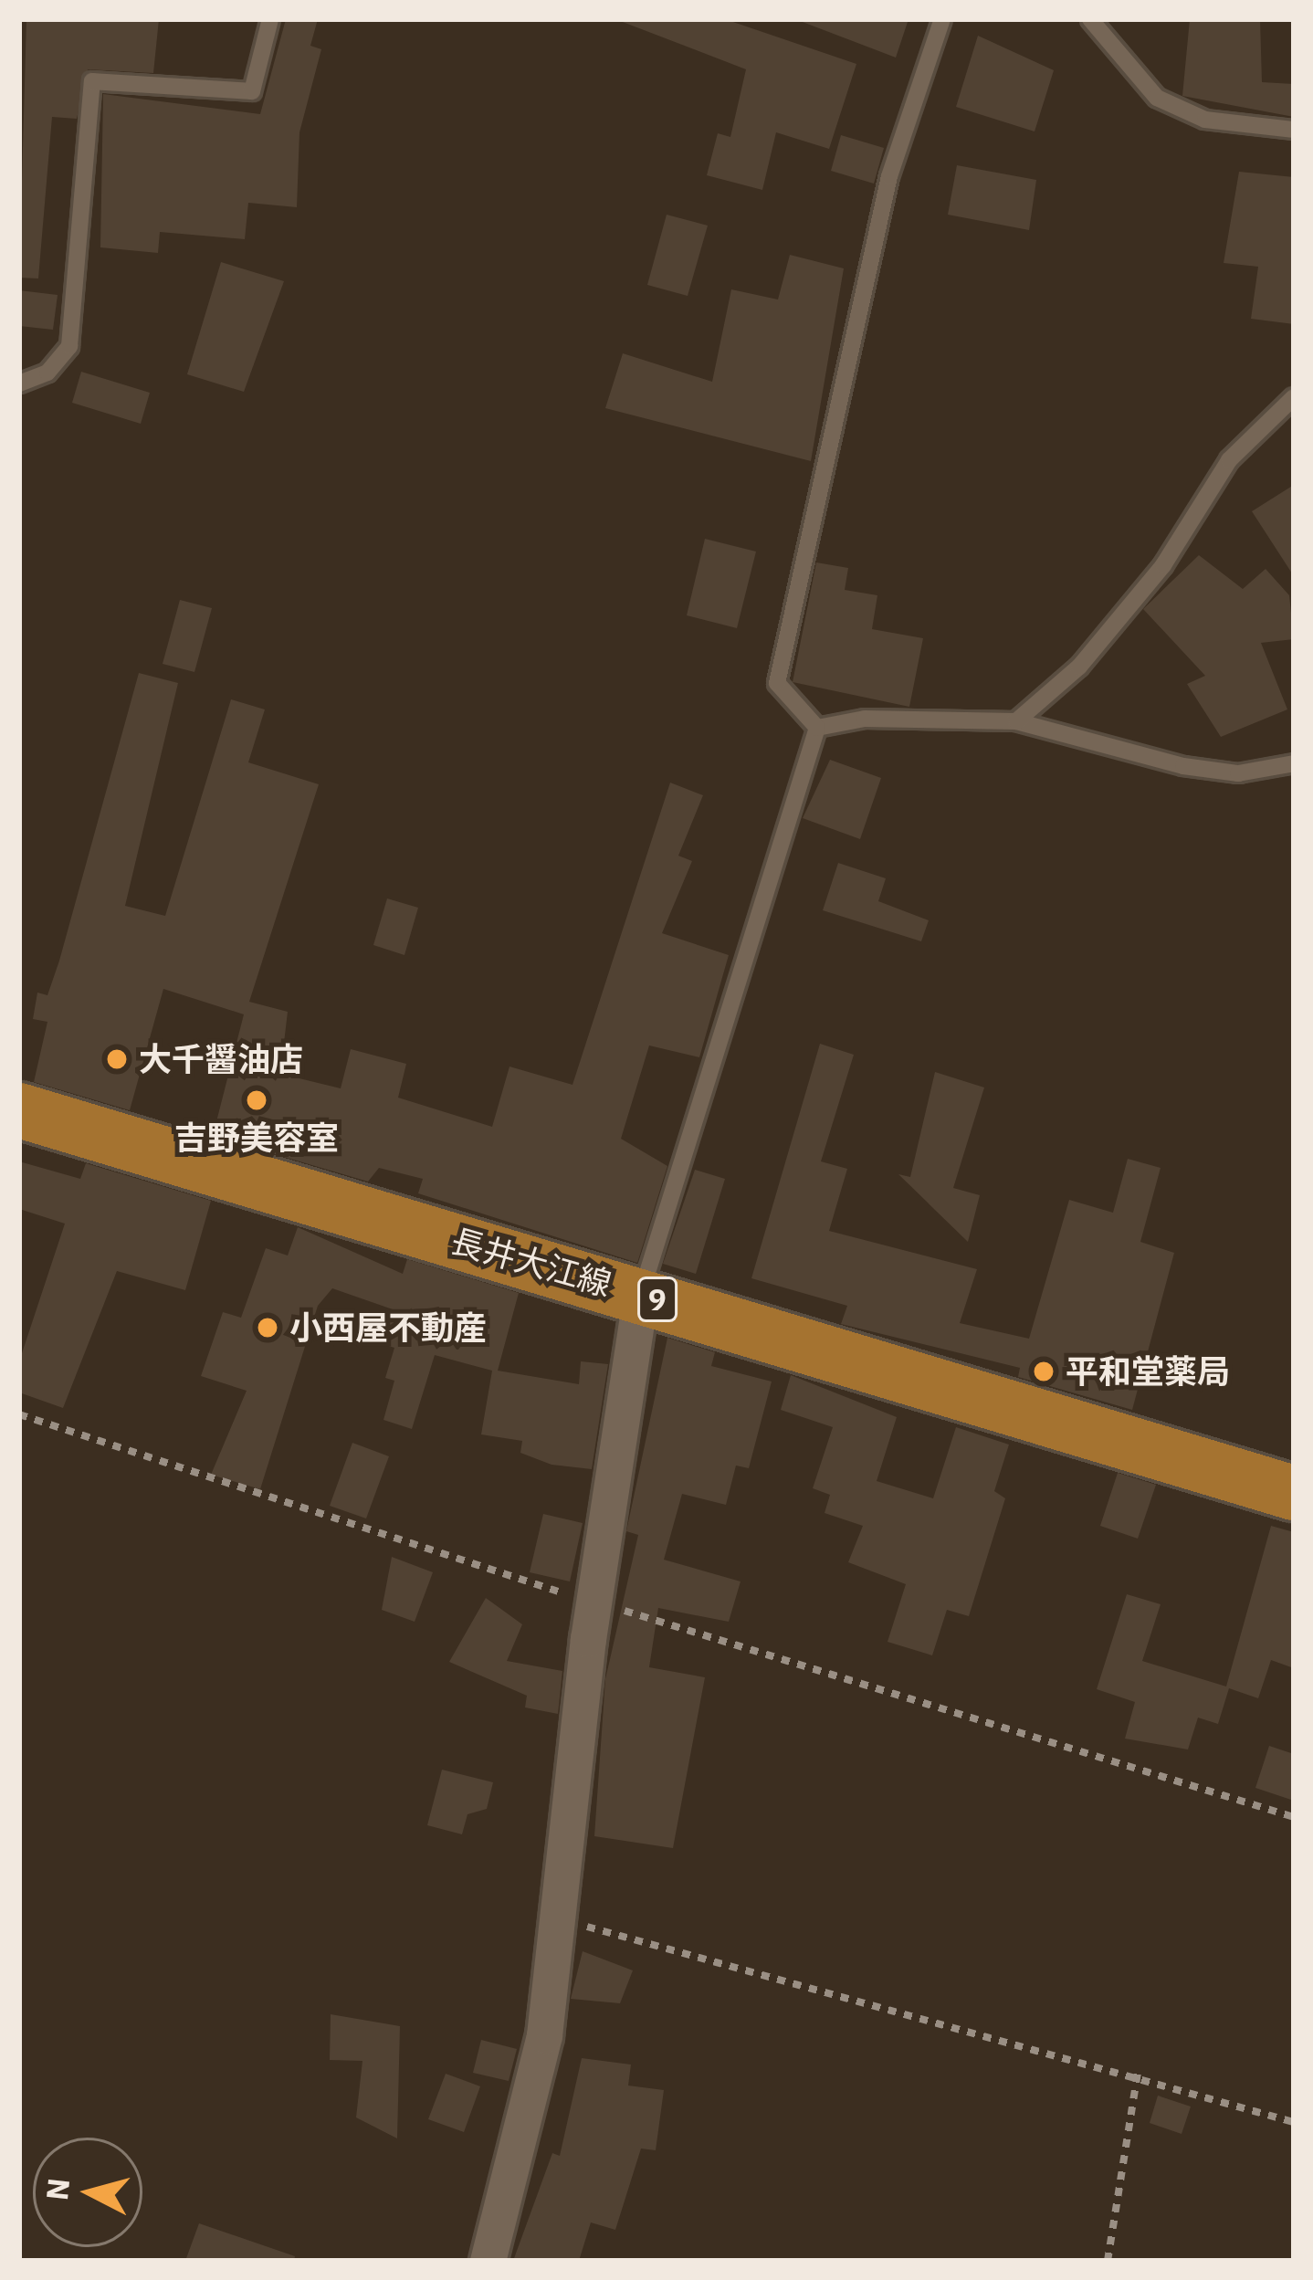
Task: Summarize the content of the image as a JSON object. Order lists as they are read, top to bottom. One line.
{"streets":{"main road":["長井大江線","9"]},"places":["大千醤油店","吉野美容室","小西屋不動産","平和堂薬局"],"north":"left"}
